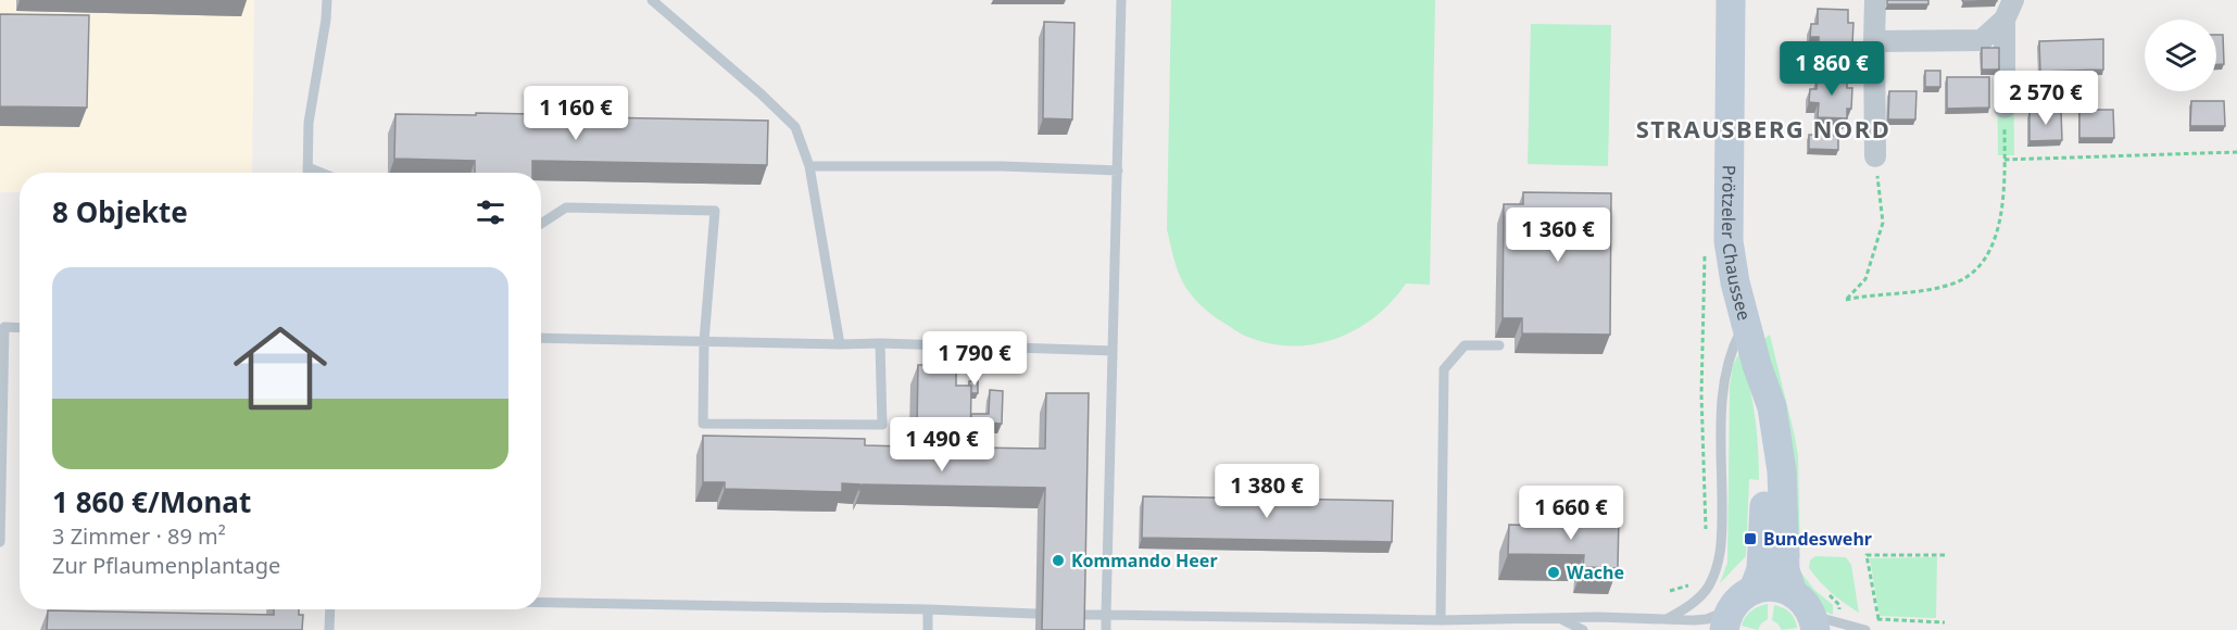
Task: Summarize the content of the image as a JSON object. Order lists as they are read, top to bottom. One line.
{"streets":{"main road":["Prötzeler Chaussee"]},"districts":["STRAUSBERG NORD"],"places":{"transit":["Bundeswehr"],"other":["Kommando Heer","Wache"]},"page":{"price":["1 860 €","2 570 €","1 160 €","1 360 €","1 790 €","1 490 €","1 380 €","1 660 €"],"heading":"8 Objekte","list":[{"name":"1 860 €/Monat","note":"3 Zimmer · 89 m² · Zur Pflaumenplantage"}]}}
